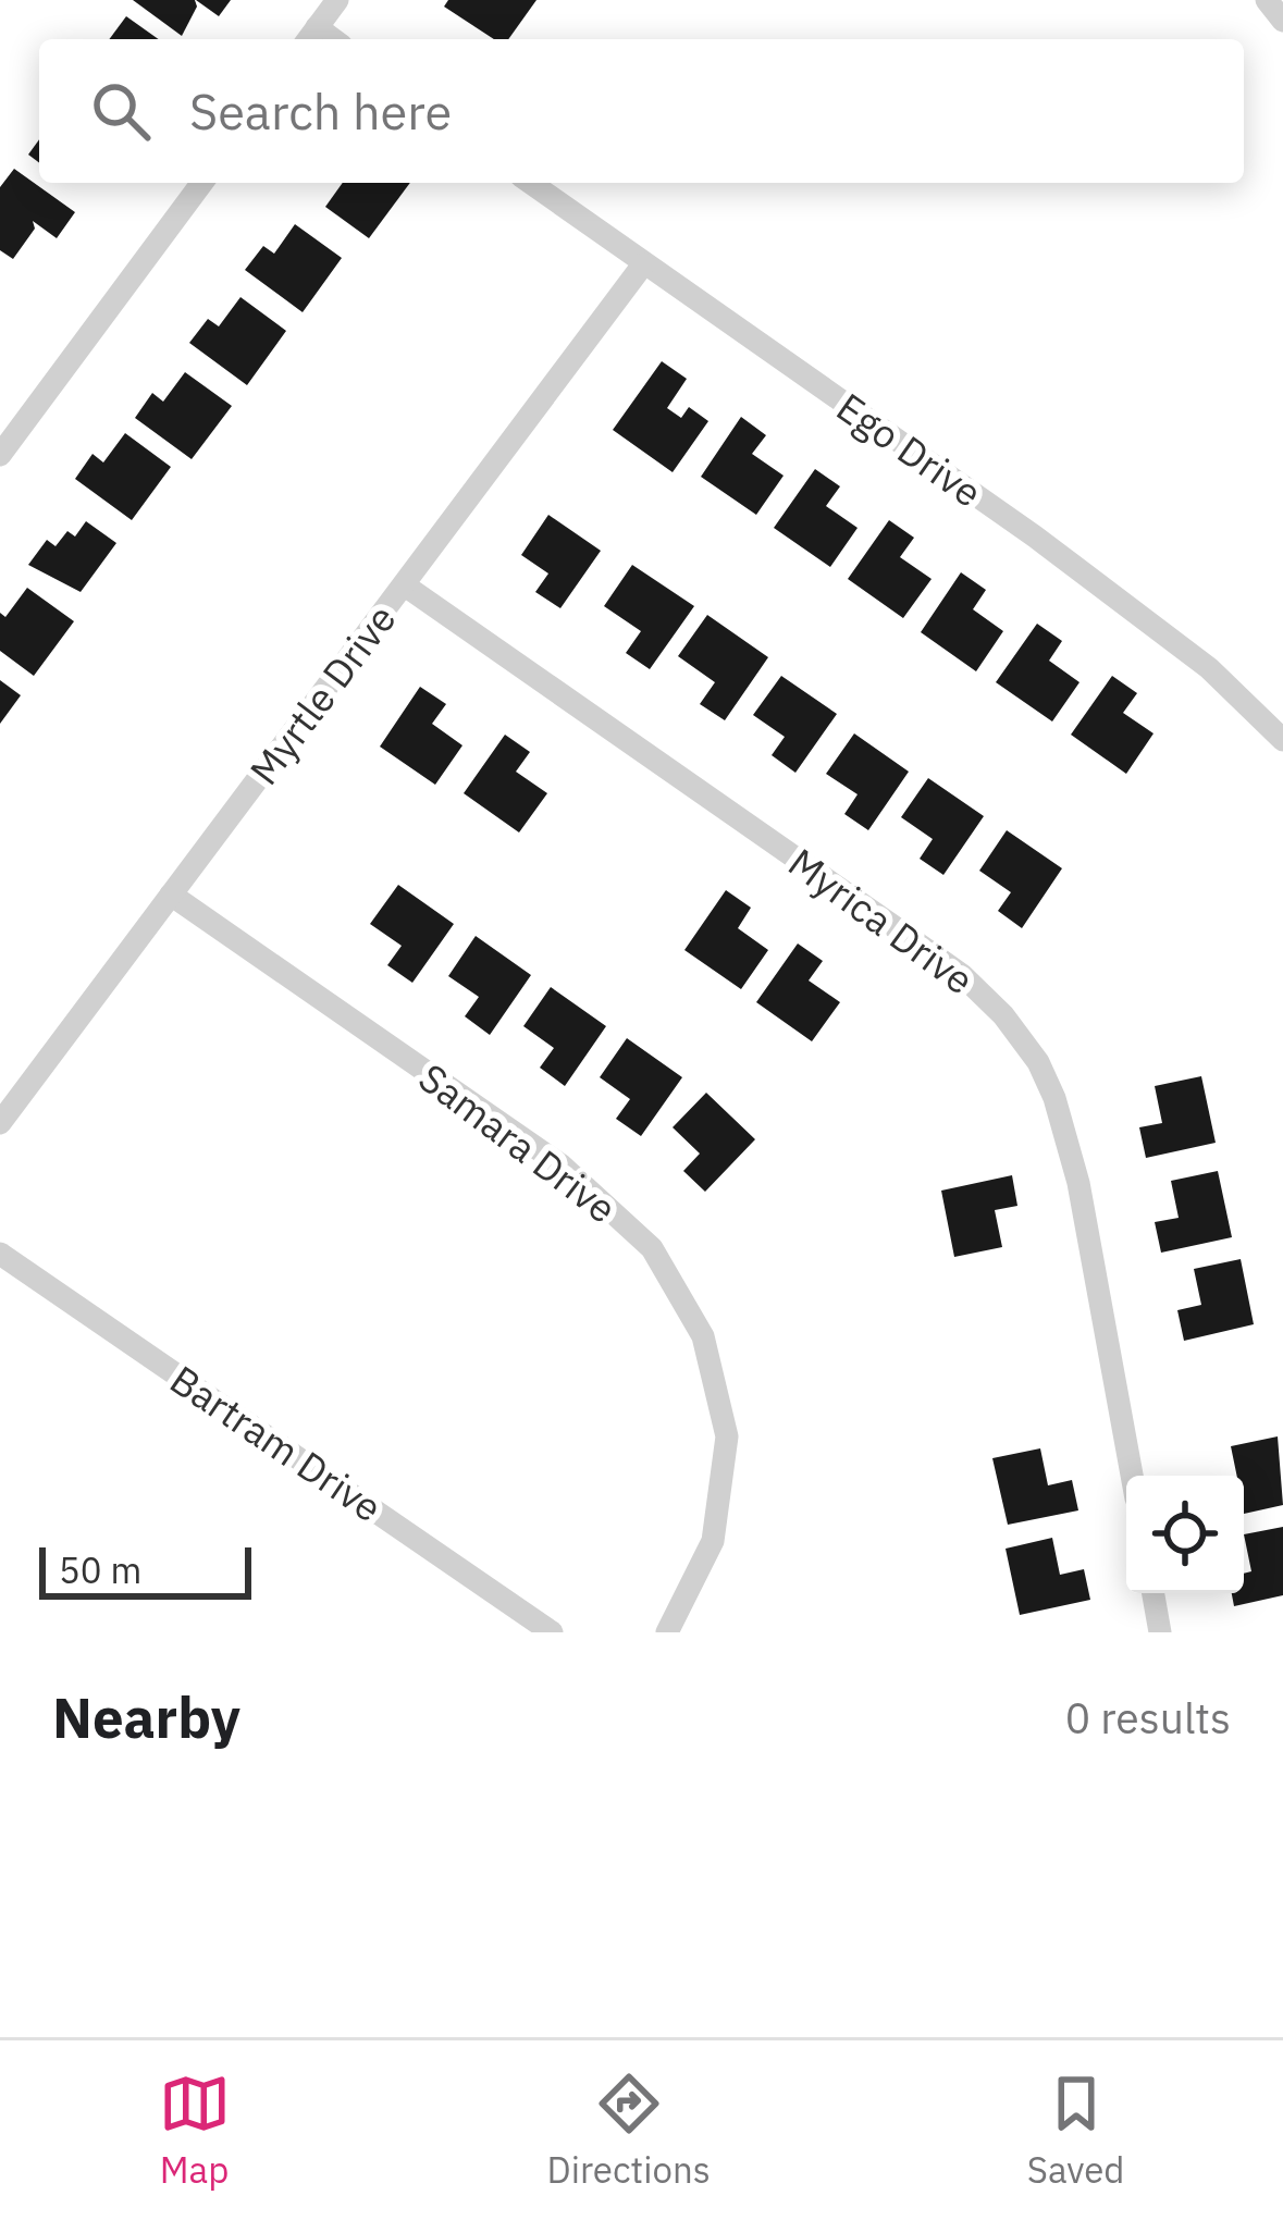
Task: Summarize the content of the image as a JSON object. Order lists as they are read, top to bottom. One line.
{"streets":{"street":["Ego Drive","Myrtle Drive","Myrica Drive","Samara Drive","Bartram Drive"]},"crossings":[["Ego Drive","Myrtle Drive"],["Myrtle Drive","Myrica Drive"],["Myrtle Drive","Samara Drive"]],"scale_bar":"50 m","page":{"search":"Search here","scale":"50 m","heading":["Nearby","0 results"],"nav":["Map","Directions","Saved"]}}
